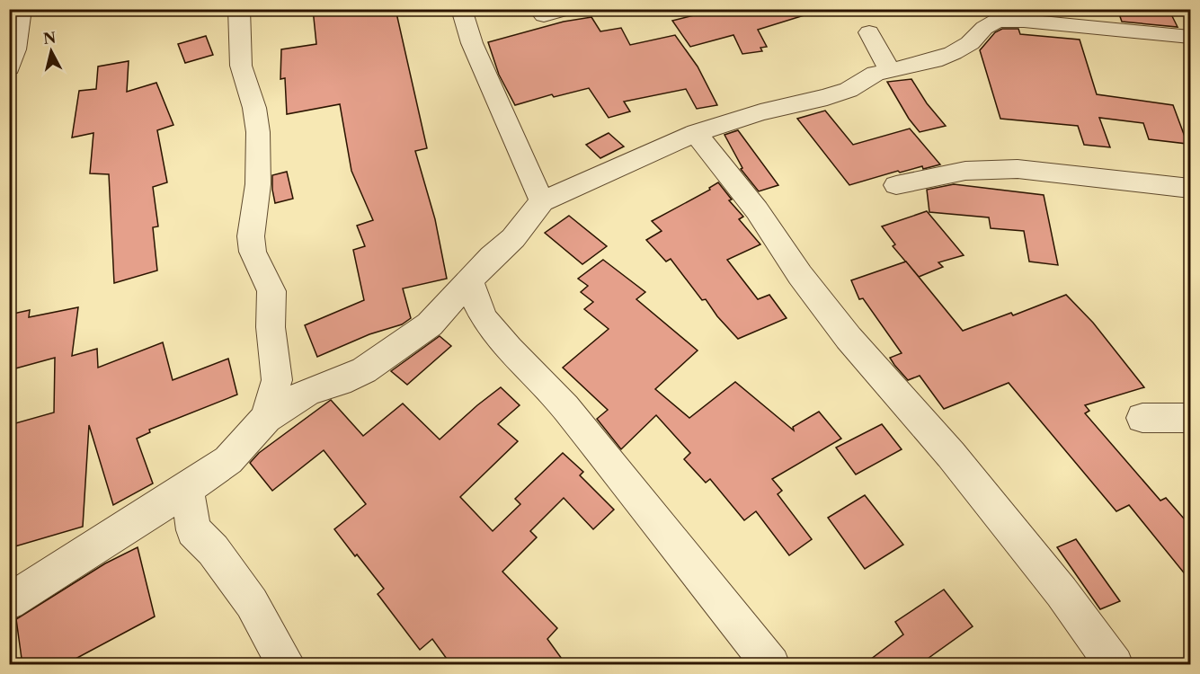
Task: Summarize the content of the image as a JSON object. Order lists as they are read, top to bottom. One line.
{"north":"top"}
